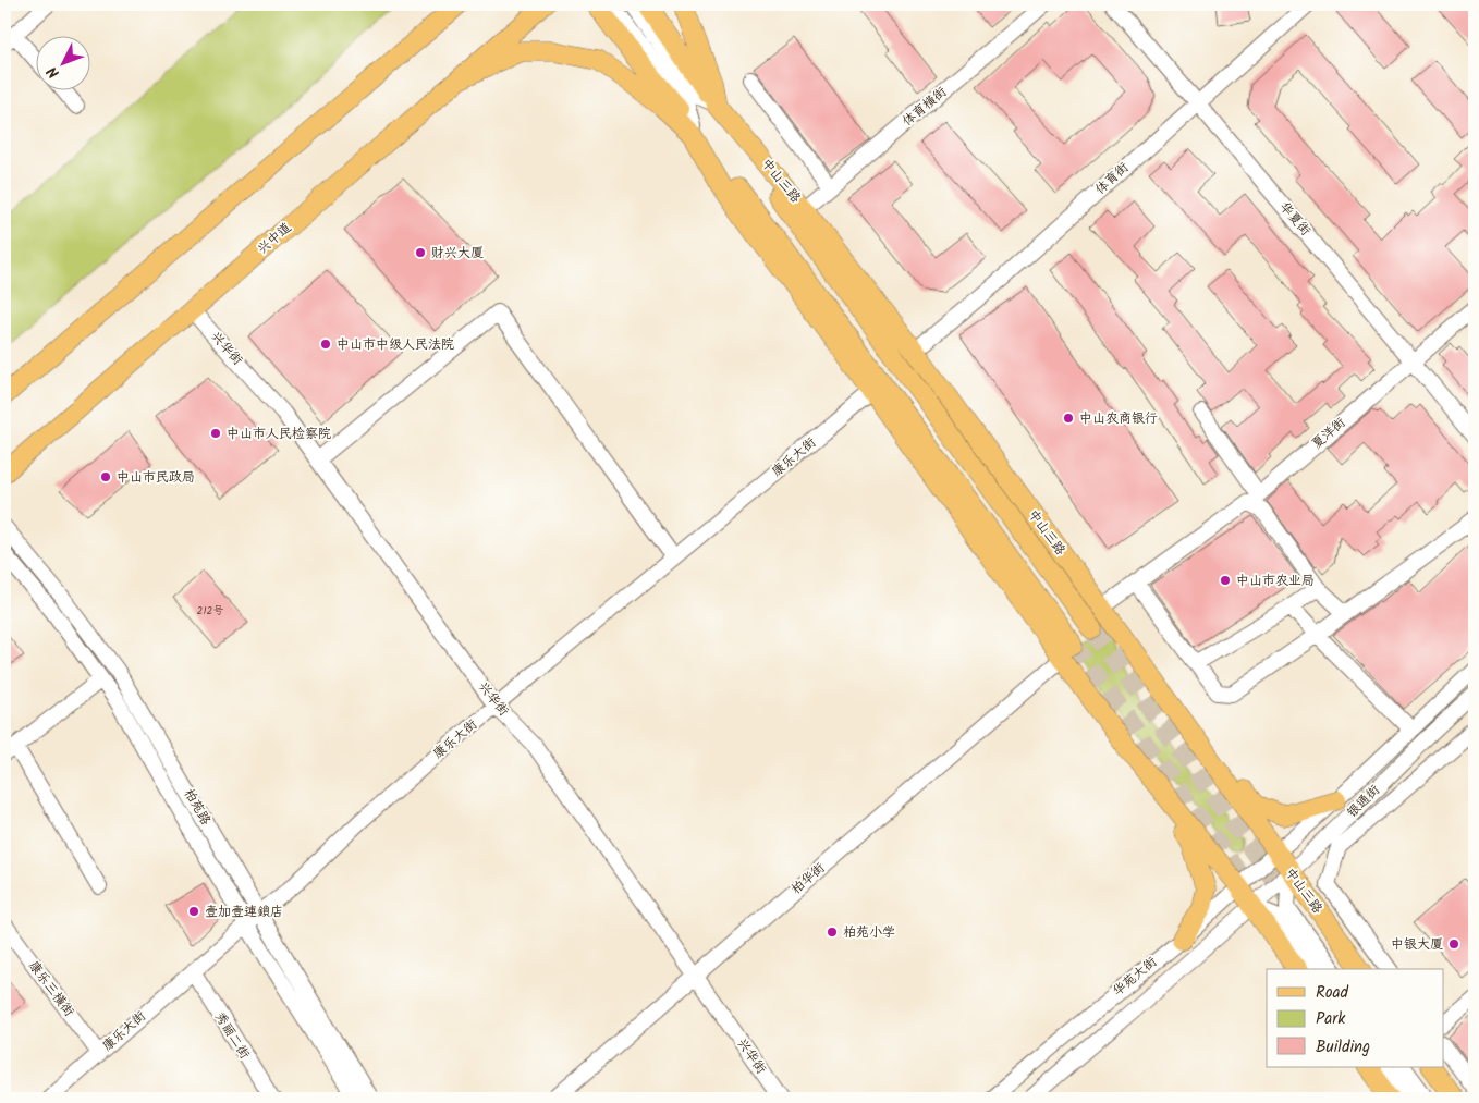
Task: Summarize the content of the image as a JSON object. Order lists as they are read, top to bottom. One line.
{"streets":{"main road":["中山三路","兴中道"],"street":["体育横街","体育街","华夏街","兴华街","夏洋街","康乐大街","银通街","柏苑路","柏华街","华苑大街","康乐三横街","秀丽二街"]},"crossings":[["体育横街","中山三路"],["体育街","中山三路"],["体育街","华夏街"],["中山三路","银通街"],["中山三路","华苑大街"],["华夏街","夏洋街"],["兴中道","兴华街"],["兴华街","康乐大街"],["兴华街","柏华街"],["康乐大街","柏苑路"],["康乐大街","康乐三横街"],["康乐大街","秀丽二街"],["银通街","华苑大街"]],"places":["财兴大厦","中山市中级人民法院","中山农商银行","中山市人民检察院","中山市民政局","中山市农业局","壹加壹連鎖店","柏苑小学","中银大厦"],"house_numbers":["212号"],"legend":["Road","Park","Building"],"north":"bottom left"}
